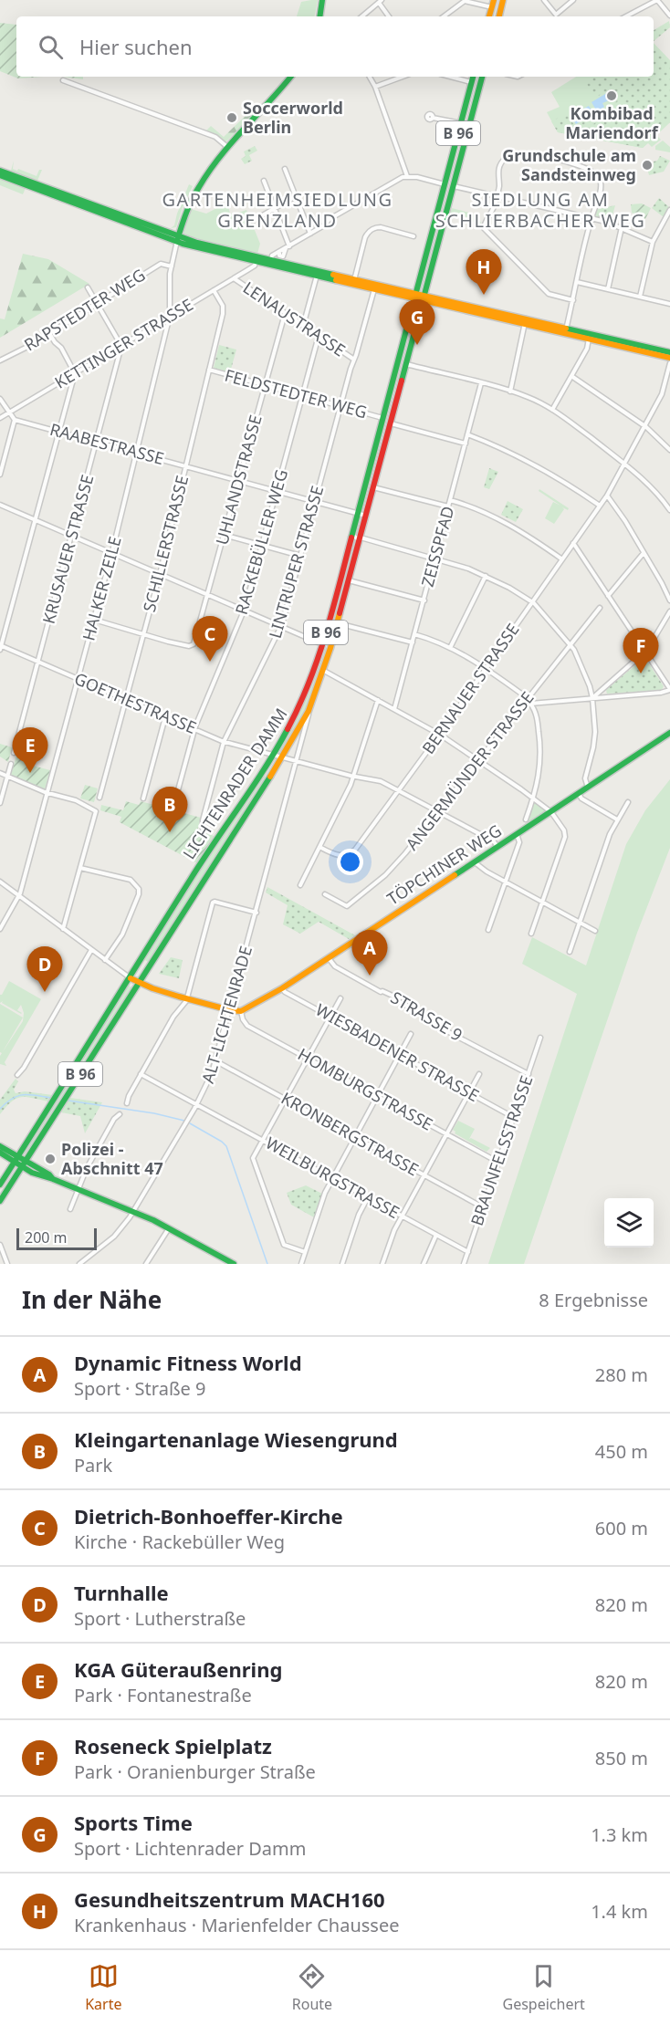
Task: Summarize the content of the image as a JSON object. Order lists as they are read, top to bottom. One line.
{"streets":{"main road":["B 96","LICHTENRADER DAMM","TÖPCHINER WEG"],"street":["RAPSTEDTER WEG","LENAUSTRASSE","KETTINGER STRASSE","FELDSTEDTER WEG","RAABESTRASSE","UHLANDSTRASSE","RACKEBÜLLER WEG","SCHILLERSTRASSE","ZEISSPFAD","KRUSAUER STRASSE","LINTRUPER STRASSE","HALKER ZEILE","BERNAUER STRASSE","GOETHESTRASSE","ANGERMÜNDER STRASSE","ALT-LICHTENRADE","STRASSE 9","WIESBADENER STRASSE","HOMBURGSTRASSE","KRONBERGSTRASSE","BRAUNFELSSTRASSE","WEILBURGSTRASSE"]},"crossings":[["B 96","LICHTENRADER DAMM"],["RAPSTEDTER WEG","HALKER ZEILE"],["LENAUSTRASSE","KETTINGER STRASSE"],["LENAUSTRASSE","UHLANDSTRASSE"],["LENAUSTRASSE","RACKEBÜLLER WEG"],["LENAUSTRASSE","LINTRUPER STRASSE"],["KETTINGER STRASSE","SCHILLERSTRASSE"],["KETTINGER STRASSE","KRUSAUER STRASSE"],["KETTINGER STRASSE","HALKER ZEILE"],["FELDSTEDTER WEG","UHLANDSTRASSE"],["FELDSTEDTER WEG","RACKEBÜLLER WEG"],["FELDSTEDTER WEG","SCHILLERSTRASSE"],["FELDSTEDTER WEG","LINTRUPER STRASSE"],["FELDSTEDTER WEG","LICHTENRADER DAMM"],["RAABESTRASSE","UHLANDSTRASSE"],["RAABESTRASSE","RACKEBÜLLER WEG"],["RAABESTRASSE","SCHILLERSTRASSE"],["RAABESTRASSE","KRUSAUER STRASSE"],["RAABESTRASSE","LINTRUPER STRASSE"],["RAABESTRASSE","HALKER ZEILE"],["RAABESTRASSE","LICHTENRADER DAMM"],["UHLANDSTRASSE","SCHILLERSTRASSE"],["RACKEBÜLLER WEG","GOETHESTRASSE"],["SCHILLERSTRASSE","GOETHESTRASSE"],["KRUSAUER STRASSE","GOETHESTRASSE"],["LINTRUPER STRASSE","GOETHESTRASSE"],["HALKER ZEILE","GOETHESTRASSE"],["BERNAUER STRASSE","GOETHESTRASSE"],["GOETHESTRASSE","ANGERMÜNDER STRASSE"],["GOETHESTRASSE","LICHTENRADER DAMM"],["GOETHESTRASSE","TÖPCHINER WEG"],["GOETHESTRASSE","ALT-LICHTENRADE"],["LICHTENRADER DAMM","ALT-LICHTENRADE"],["TÖPCHINER WEG","STRASSE 9"],["TÖPCHINER WEG","WIESBADENER STRASSE"],["TÖPCHINER WEG","HOMBURGSTRASSE"],["ALT-LICHTENRADE","KRONBERGSTRASSE"],["ALT-LICHTENRADE","WEILBURGSTRASSE"],["STRASSE 9","BRAUNFELSSTRASSE"],["WIESBADENER STRASSE","BRAUNFELSSTRASSE"],["HOMBURGSTRASSE","BRAUNFELSSTRASSE"],["KRONBERGSTRASSE","BRAUNFELSSTRASSE"],["BRAUNFELSSTRASSE","WEILBURGSTRASSE"]],"districts":["GARTENHEIMSIEDLUNG GRENZLAND","SIEDLUNG AM SCHLIERBACHER WEG"],"places":["Kombibad Mariendorf","Soccerworld Berlin","Grundschule am Sandsteinweg","Polizei - Abschnitt 47"],"scale_bar":"200 m","page":{"search":"Hier suchen","pins":["H","G","C","F","E","B","A","D"],"scale":"200 m","heading":["In der Nähe","8 Ergebnisse"],"list":[{"mark":"A","name":"Dynamic Fitness World","note":"Sport · Straße 9","value":"280 m"},{"mark":"B","name":"Kleingartenanlage Wiesengrund","note":"Park","value":"450 m"},{"mark":"C","name":"Dietrich-Bonhoeffer-Kirche","note":"Kirche · Rackebüller Weg","value":"600 m"},{"mark":"D","name":"Turnhalle","note":"Sport · Lutherstraße","value":"820 m"},{"mark":"E","name":"KGA Güteraußenring","note":"Park · Fontanestraße","value":"820 m"},{"mark":"F","name":"Roseneck Spielplatz","note":"Park · Oranienburger Straße","value":"850 m"},{"mark":"G","name":"Sports Time","note":"Sport · Lichtenrader Damm","value":"1.3 km"},{"mark":"H","name":"Gesundheitszentrum MACH160","note":"Krankenhaus · Marienfelder Chaussee","value":"1.4 km"}],"nav":["Karte","Route","Gespeichert"]}}
